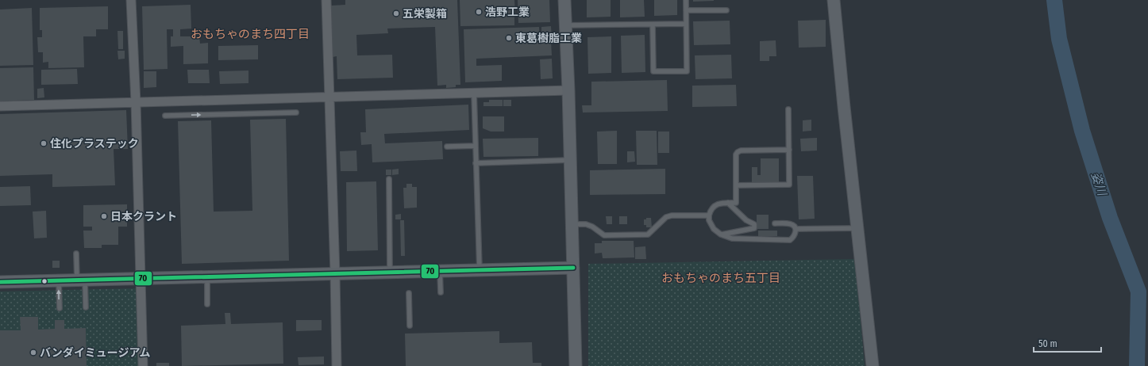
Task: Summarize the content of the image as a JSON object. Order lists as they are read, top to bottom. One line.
{"districts":["おもちゃのまち四丁目","おもちゃのまち五丁目"],"water":["姿川"],"places":["浩野工業","五栄製箱","東葛樹脂工業","住化プラステック","日本クラント","バンダイミュージアム"],"lines":["transit line 70"],"scale_bar":"50 m"}
